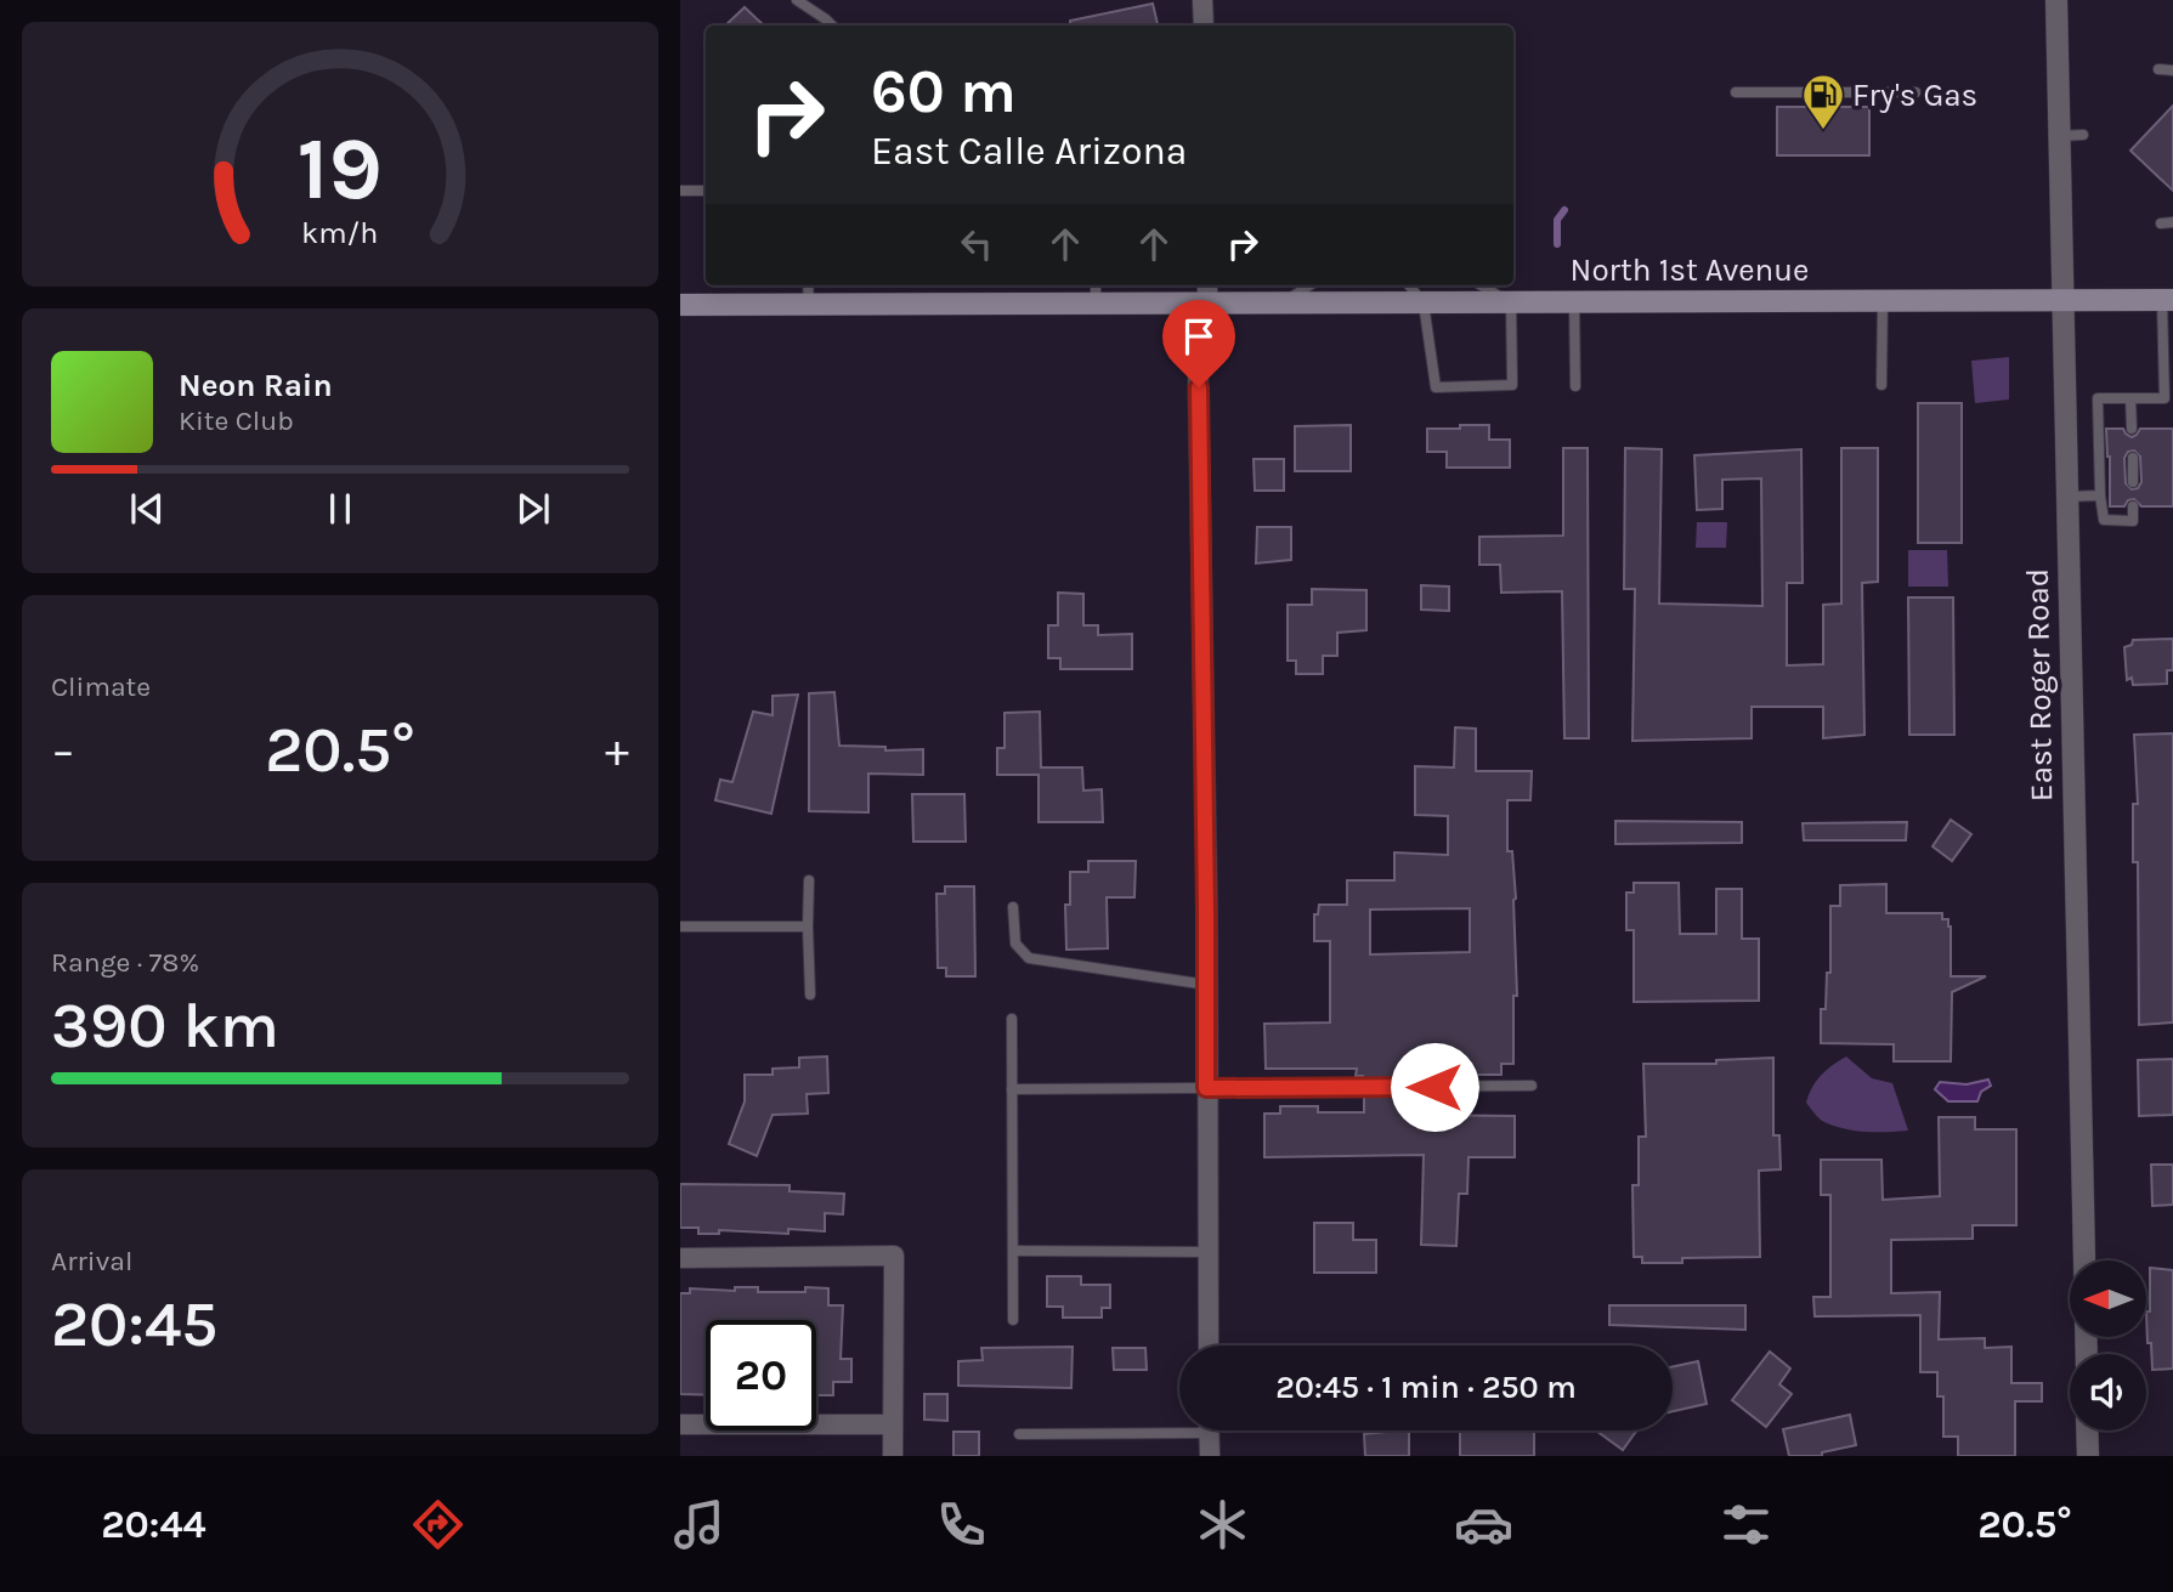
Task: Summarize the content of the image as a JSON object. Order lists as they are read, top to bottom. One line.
{"streets":{"main road":["North 1st Avenue"],"street":["East Roger Road"]},"crossings":[["North 1st Avenue","East Roger Road"]],"places":{"fuel station":["Fry's Gas"]},"north":"left","page":{"turn":["60 m","East Calle Arizona"],"song":["Neon Rain","Kite Club"],"tile":["Climate",["Range · 78%","390 km"],["Arrival","20:45"]],"heat":["−","20.5°","+"],"limit":"20","trip":"20:45 · 1 min · 250 m","tabs":["20:44","20.5°"],"gauge":["19","km/h"]}}
